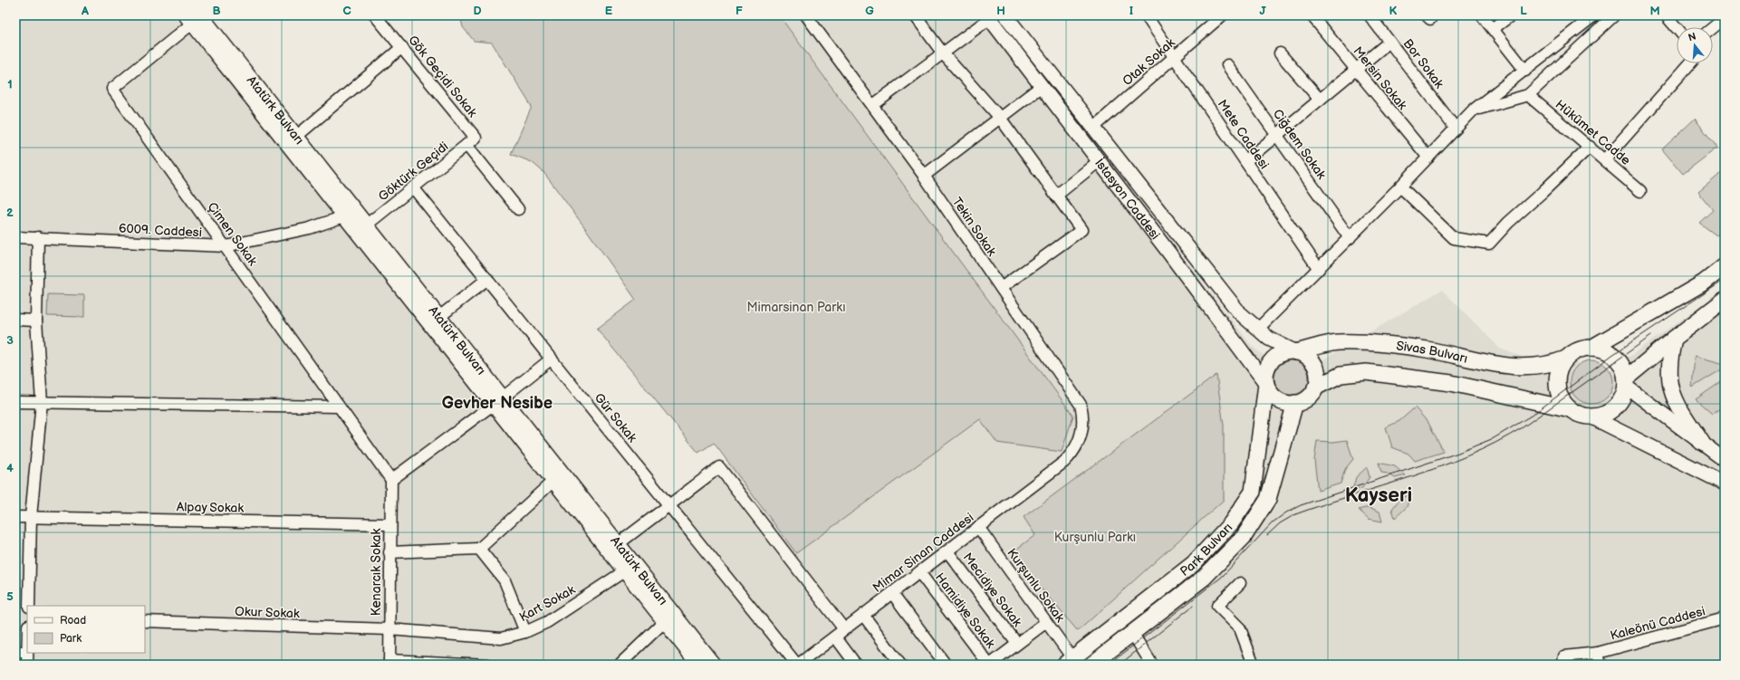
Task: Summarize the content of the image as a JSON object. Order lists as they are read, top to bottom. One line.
{"streets":{"highway":["Sivas Bulvarı","Park Bulvarı"],"main road":["Atatürk Bulvarı","İstasyon Caddesi"],"street":["Otak Sokak","Bor Sokak","Gök Geçidi Sokak","Mersin Sokak","Hükümet Cadde","Mete Caddesi","Ciğdem Sokak","Göktürk Geçidi","Tekin Sokak","6009. Caddesi","Çimen Sokak","Gür Sokak","Alpay Sokak","Mimar Sinan Caddesi","Kenarcık Sokak","Kurşunlu Sokak","Mecidiye Sokak","Kart Sokak","Hamidiye Sokak","Okur Sokak","Kaleönü Caddesi"]},"crossings":[["Otak Sokak","Mete Caddesi"],["Otak Sokak","İstasyon Caddesi"],["Gök Geçidi Sokak","Göktürk Geçidi"],["Atatürk Bulvarı","Göktürk Geçidi"],["Atatürk Bulvarı","6009. Caddesi"],["Atatürk Bulvarı","Çimen Sokak"],["Atatürk Bulvarı","Kart Sokak"],["Göktürk Geçidi","Gür Sokak"],["İstasyon Caddesi","Sivas Bulvarı"],["İstasyon Caddesi","Park Bulvarı"],["Tekin Sokak","Mimar Sinan Caddesi"],["6009. Caddesi","Çimen Sokak"],["Çimen Sokak","Kenarcık Sokak"],["Sivas Bulvarı","Park Bulvarı"],["Gür Sokak","Mimar Sinan Caddesi"],["Alpay Sokak","Kenarcık Sokak"],["Park Bulvarı","Kurşunlu Sokak"],["Mimar Sinan Caddesi","Kurşunlu Sokak"],["Mimar Sinan Caddesi","Mecidiye Sokak"],["Mimar Sinan Caddesi","Hamidiye Sokak"],["Kenarcık Sokak","Kart Sokak"],["Kenarcık Sokak","Okur Sokak"],["Kart Sokak","Okur Sokak"]],"districts":["Gevher Nesibe","Kayseri"],"parks":["Mimarsinan Parkı","Kurşunlu Parkı"],"legend":["Road","Park"],"north":"top","grid":{"columns":["A","B","C","D","E","F","G","H","I","J","K","L","M"],"rows":["1","2","3","4","5"]}}
